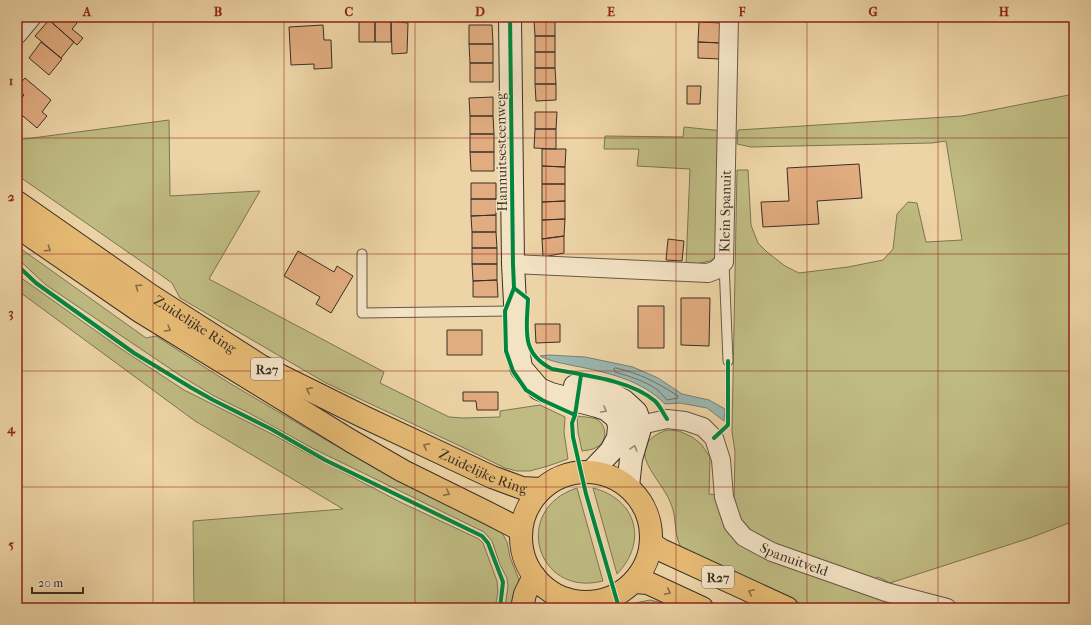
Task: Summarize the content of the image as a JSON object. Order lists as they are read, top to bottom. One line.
{"streets":{"main road":["Zuidelijke Ring","R27"],"street":["Hannuitsesteenweg","Klein Spanuit","Spanuitveld"]},"crossings":[["Hannuitsesteenweg","Klein Spanuit"],["Hannuitsesteenweg","Spanuitveld"],["Zuidelijke Ring","R27"]],"scale_bar":"20 m","grid":{"columns":["A","B","C","D","E","F","G","H"],"rows":["1","2","3","4","5"]}}
